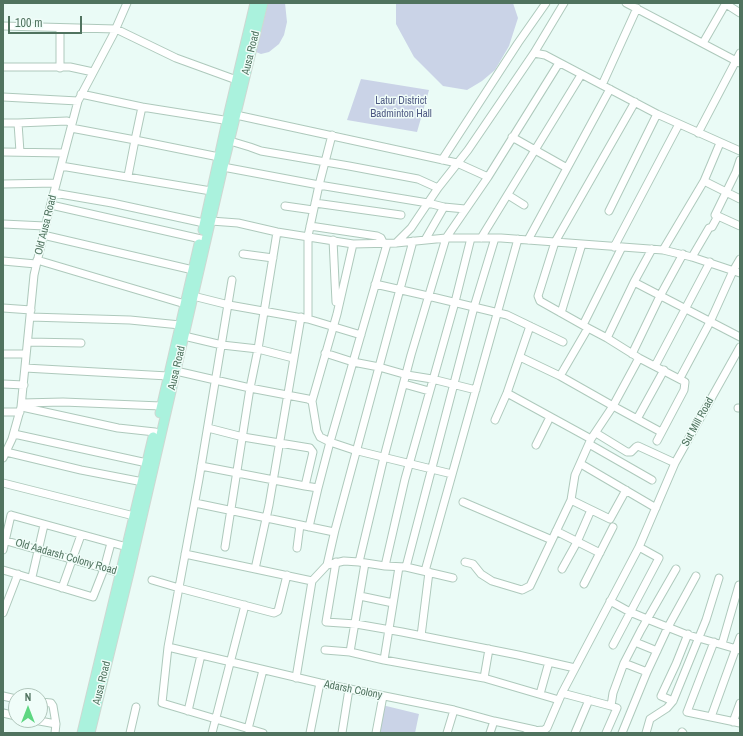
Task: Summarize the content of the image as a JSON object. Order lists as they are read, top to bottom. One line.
{"streets":{"main road":["Ausa Road"],"street":["Old Ausa Road","Sut Mill Road","Old Aadarsh Colony Road","Adarsh Colony"]},"crossings":[["Ausa Road","Old Aadarsh Colony Road"],["Sut Mill Road","Adarsh Colony"]],"parks":["Latur District Badminton Hall"],"scale_bar":"100 m","north":"top"}
